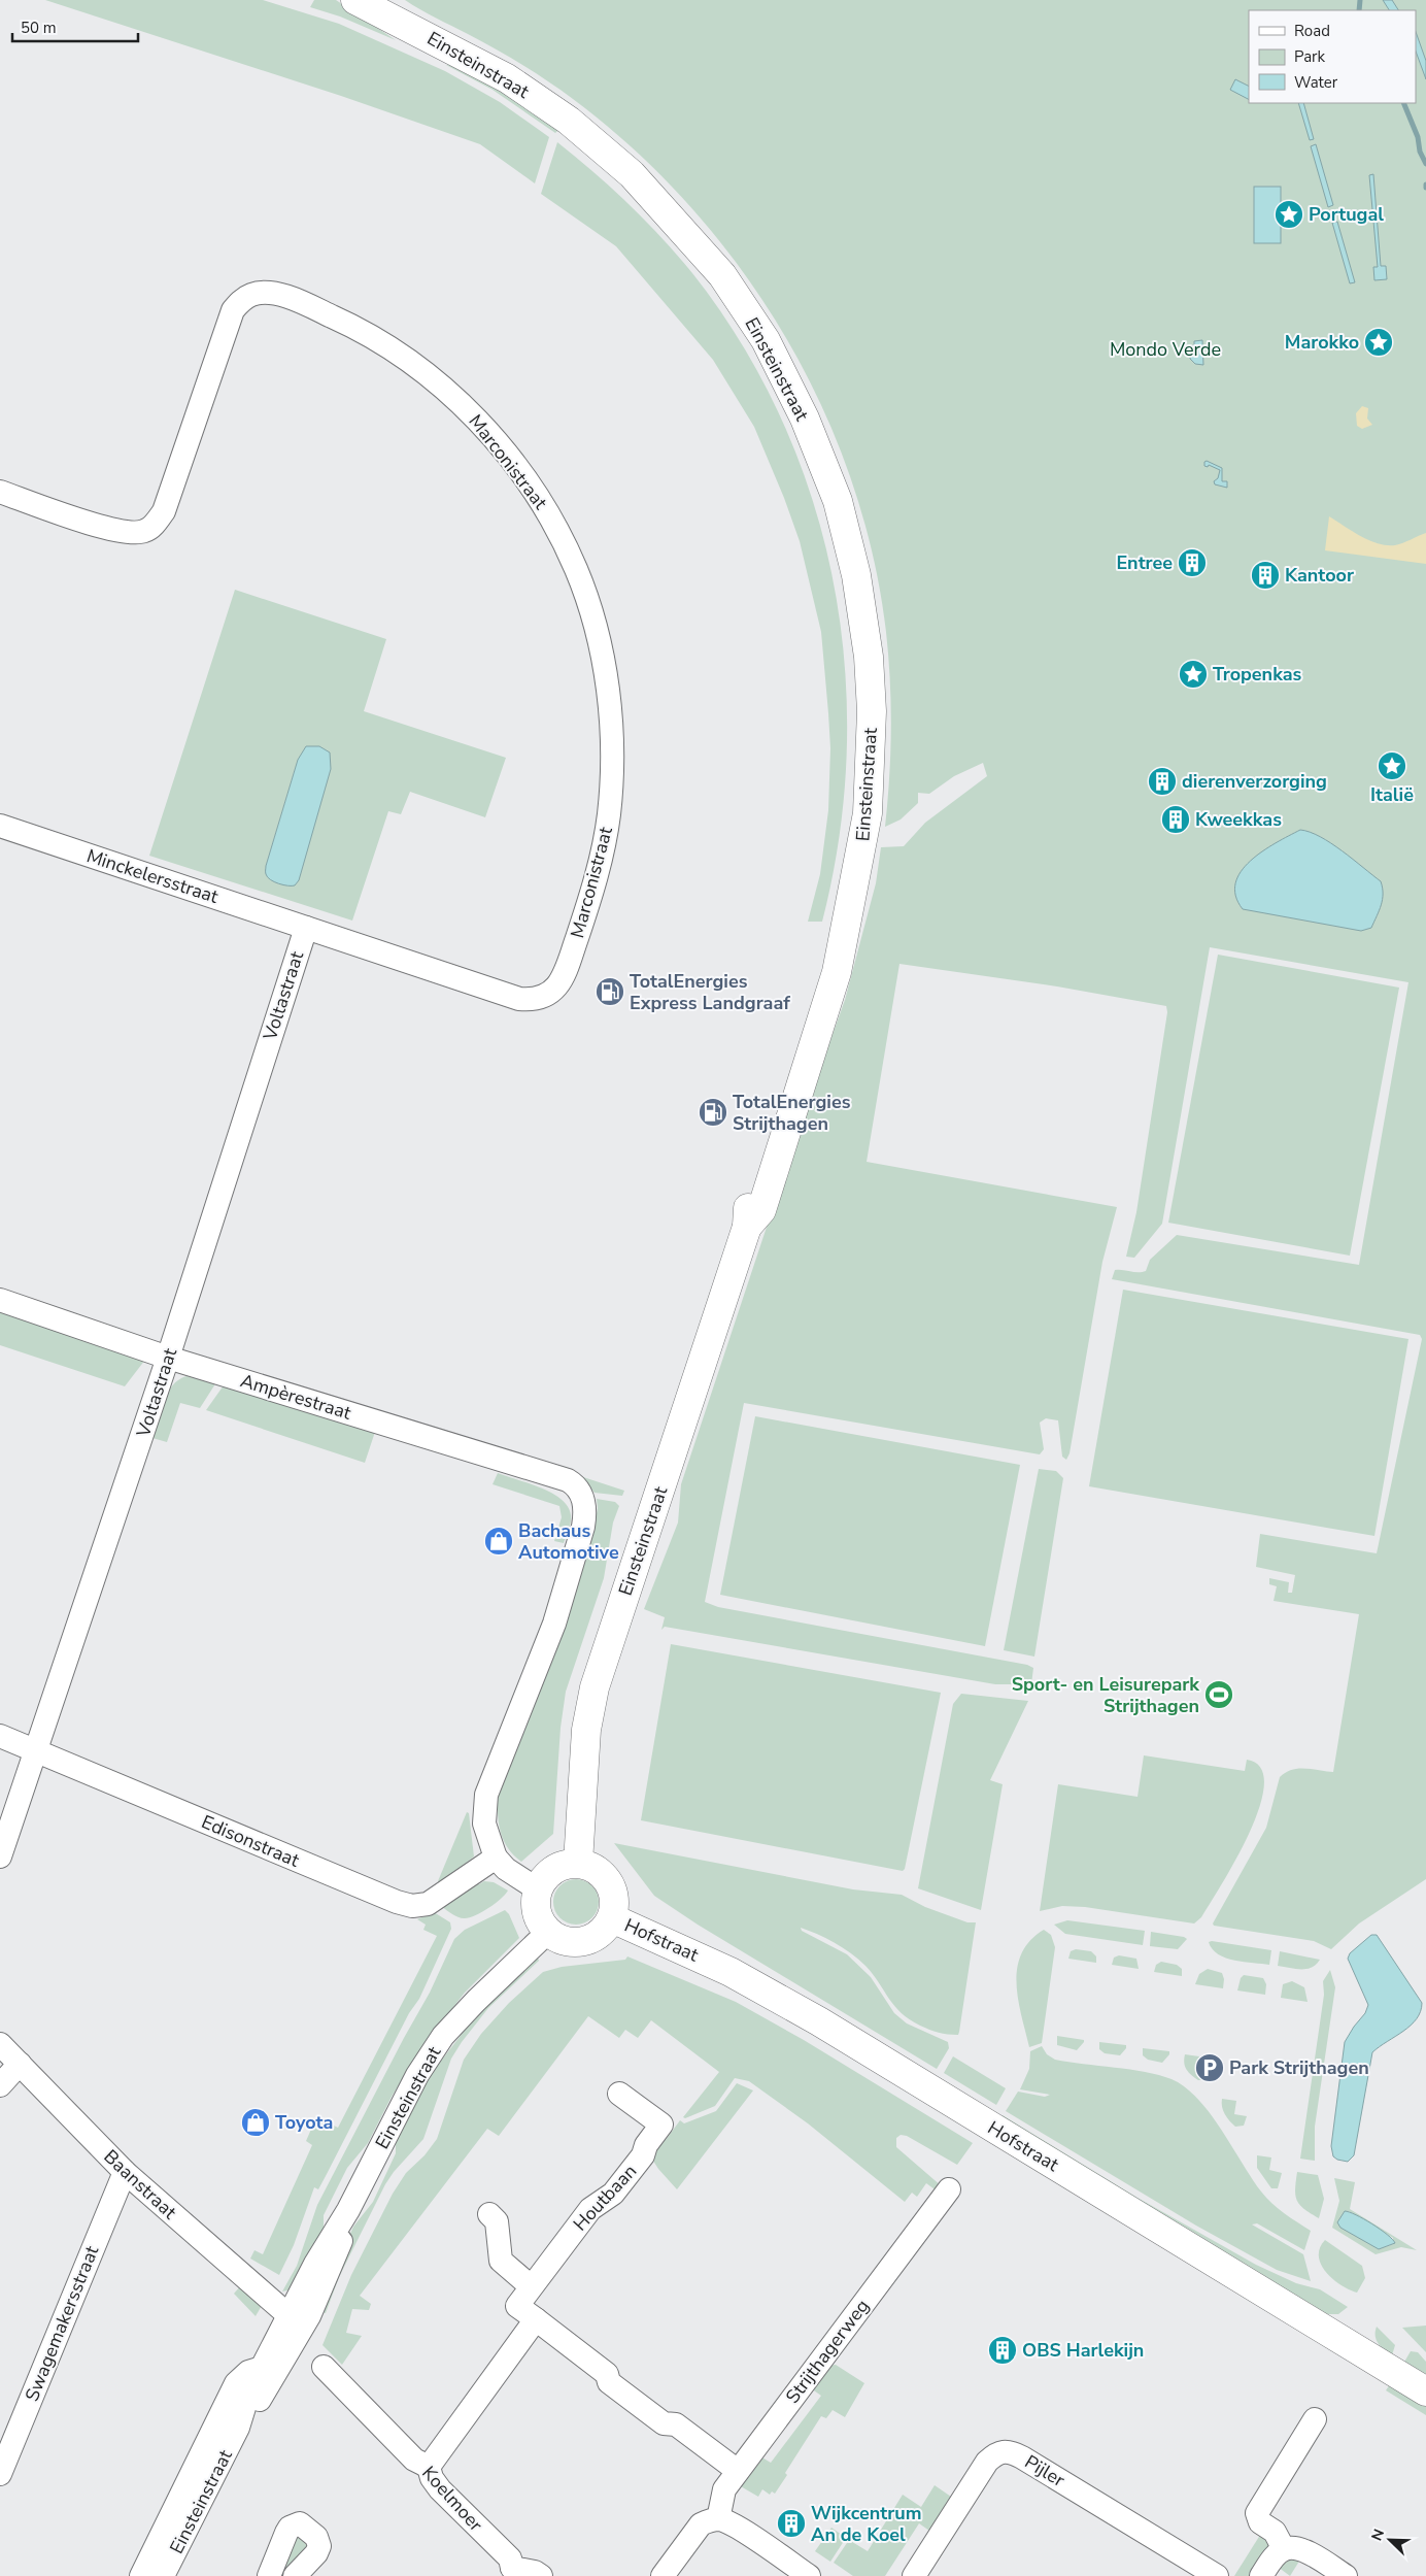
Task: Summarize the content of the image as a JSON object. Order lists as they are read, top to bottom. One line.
{"streets":{"main road":["Einsteinstraat","Hofstraat"],"street":["Marconistraat","Minckelersstraat","Voltastraat","Ampèrestraat","Edisonstraat","Baanstraat","Houtbaan","Swagemakersstraat","Strijthagerweg","Pijler","Koelmoer"]},"crossings":[["Einsteinstraat","Hofstraat"],["Einsteinstraat","Baanstraat"],["Marconistraat","Minckelersstraat"],["Marconistraat","Voltastraat"],["Minckelersstraat","Voltastraat"],["Voltastraat","Ampèrestraat"],["Voltastraat","Edisonstraat"],["Ampèrestraat","Edisonstraat"],["Baanstraat","Swagemakersstraat"],["Houtbaan","Strijthagerweg"]],"parks":["Mondo Verde"],"places":{"place":["Portugal","Marokko","Tropenkas","Italië"],"building":["Entree","Kantoor","dierenverzorging","Kweekkas","OBS Harlekijn","Wijkcentrum An de Koel"],"fuel station":["TotalEnergies Express Landgraaf","TotalEnergies Strijthagen"],"shop":["Bachaus Automotive","Toyota"],"sports":["Sport- en Leisurepark Strijthagen"],"parking":["Park Strijthagen"]},"legend":["Road","Park","Water"],"scale_bar":"50 m","north":"top left"}
